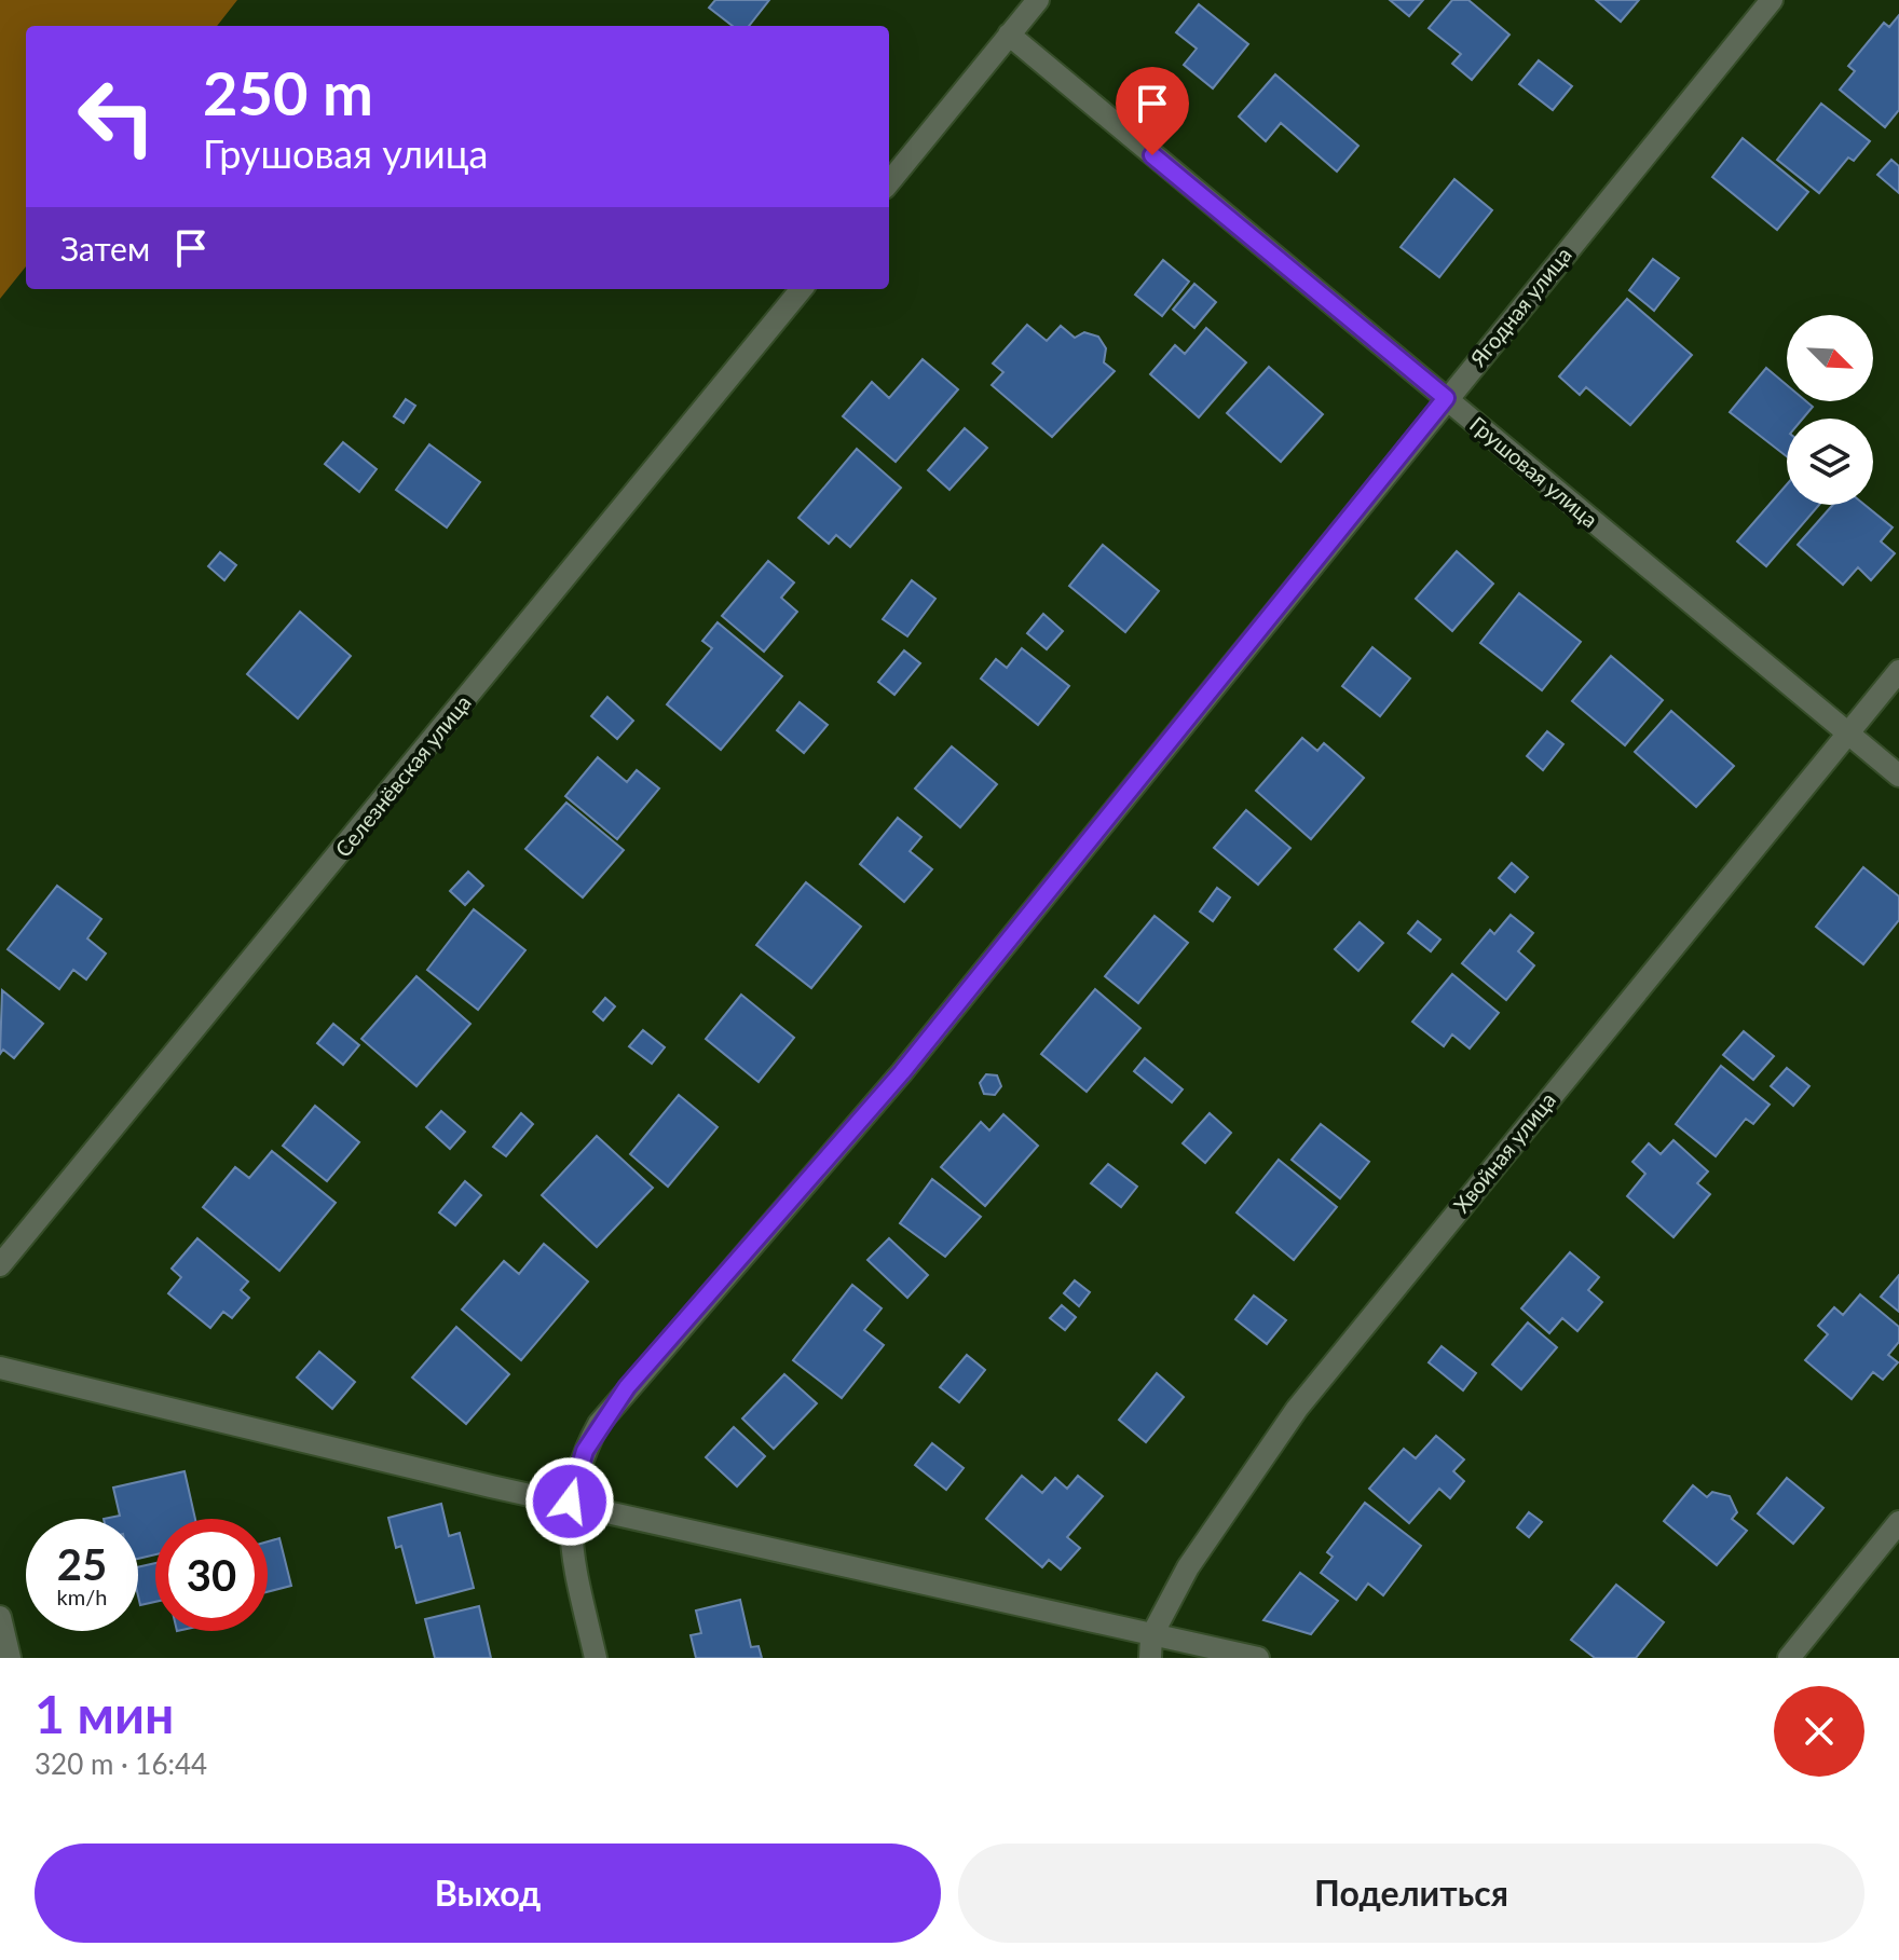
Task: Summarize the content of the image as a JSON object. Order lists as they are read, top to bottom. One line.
{"streets":{"street":["Ягодная улица","Грушовая улица","Селезнёвская улица","Хвойная улица"]},"crossings":[["Ягодная улица","Грушовая улица"],["Грушовая улица","Хвойная улица"]],"north":"bottom right","page":{"turn":["250 m","Грушовая улица"],"then":"Затем","speed":"25 km/h","limit":"30","heading":["1 мин","320 m · 16:44"],"buttons":["Выход","Поделиться"]}}
